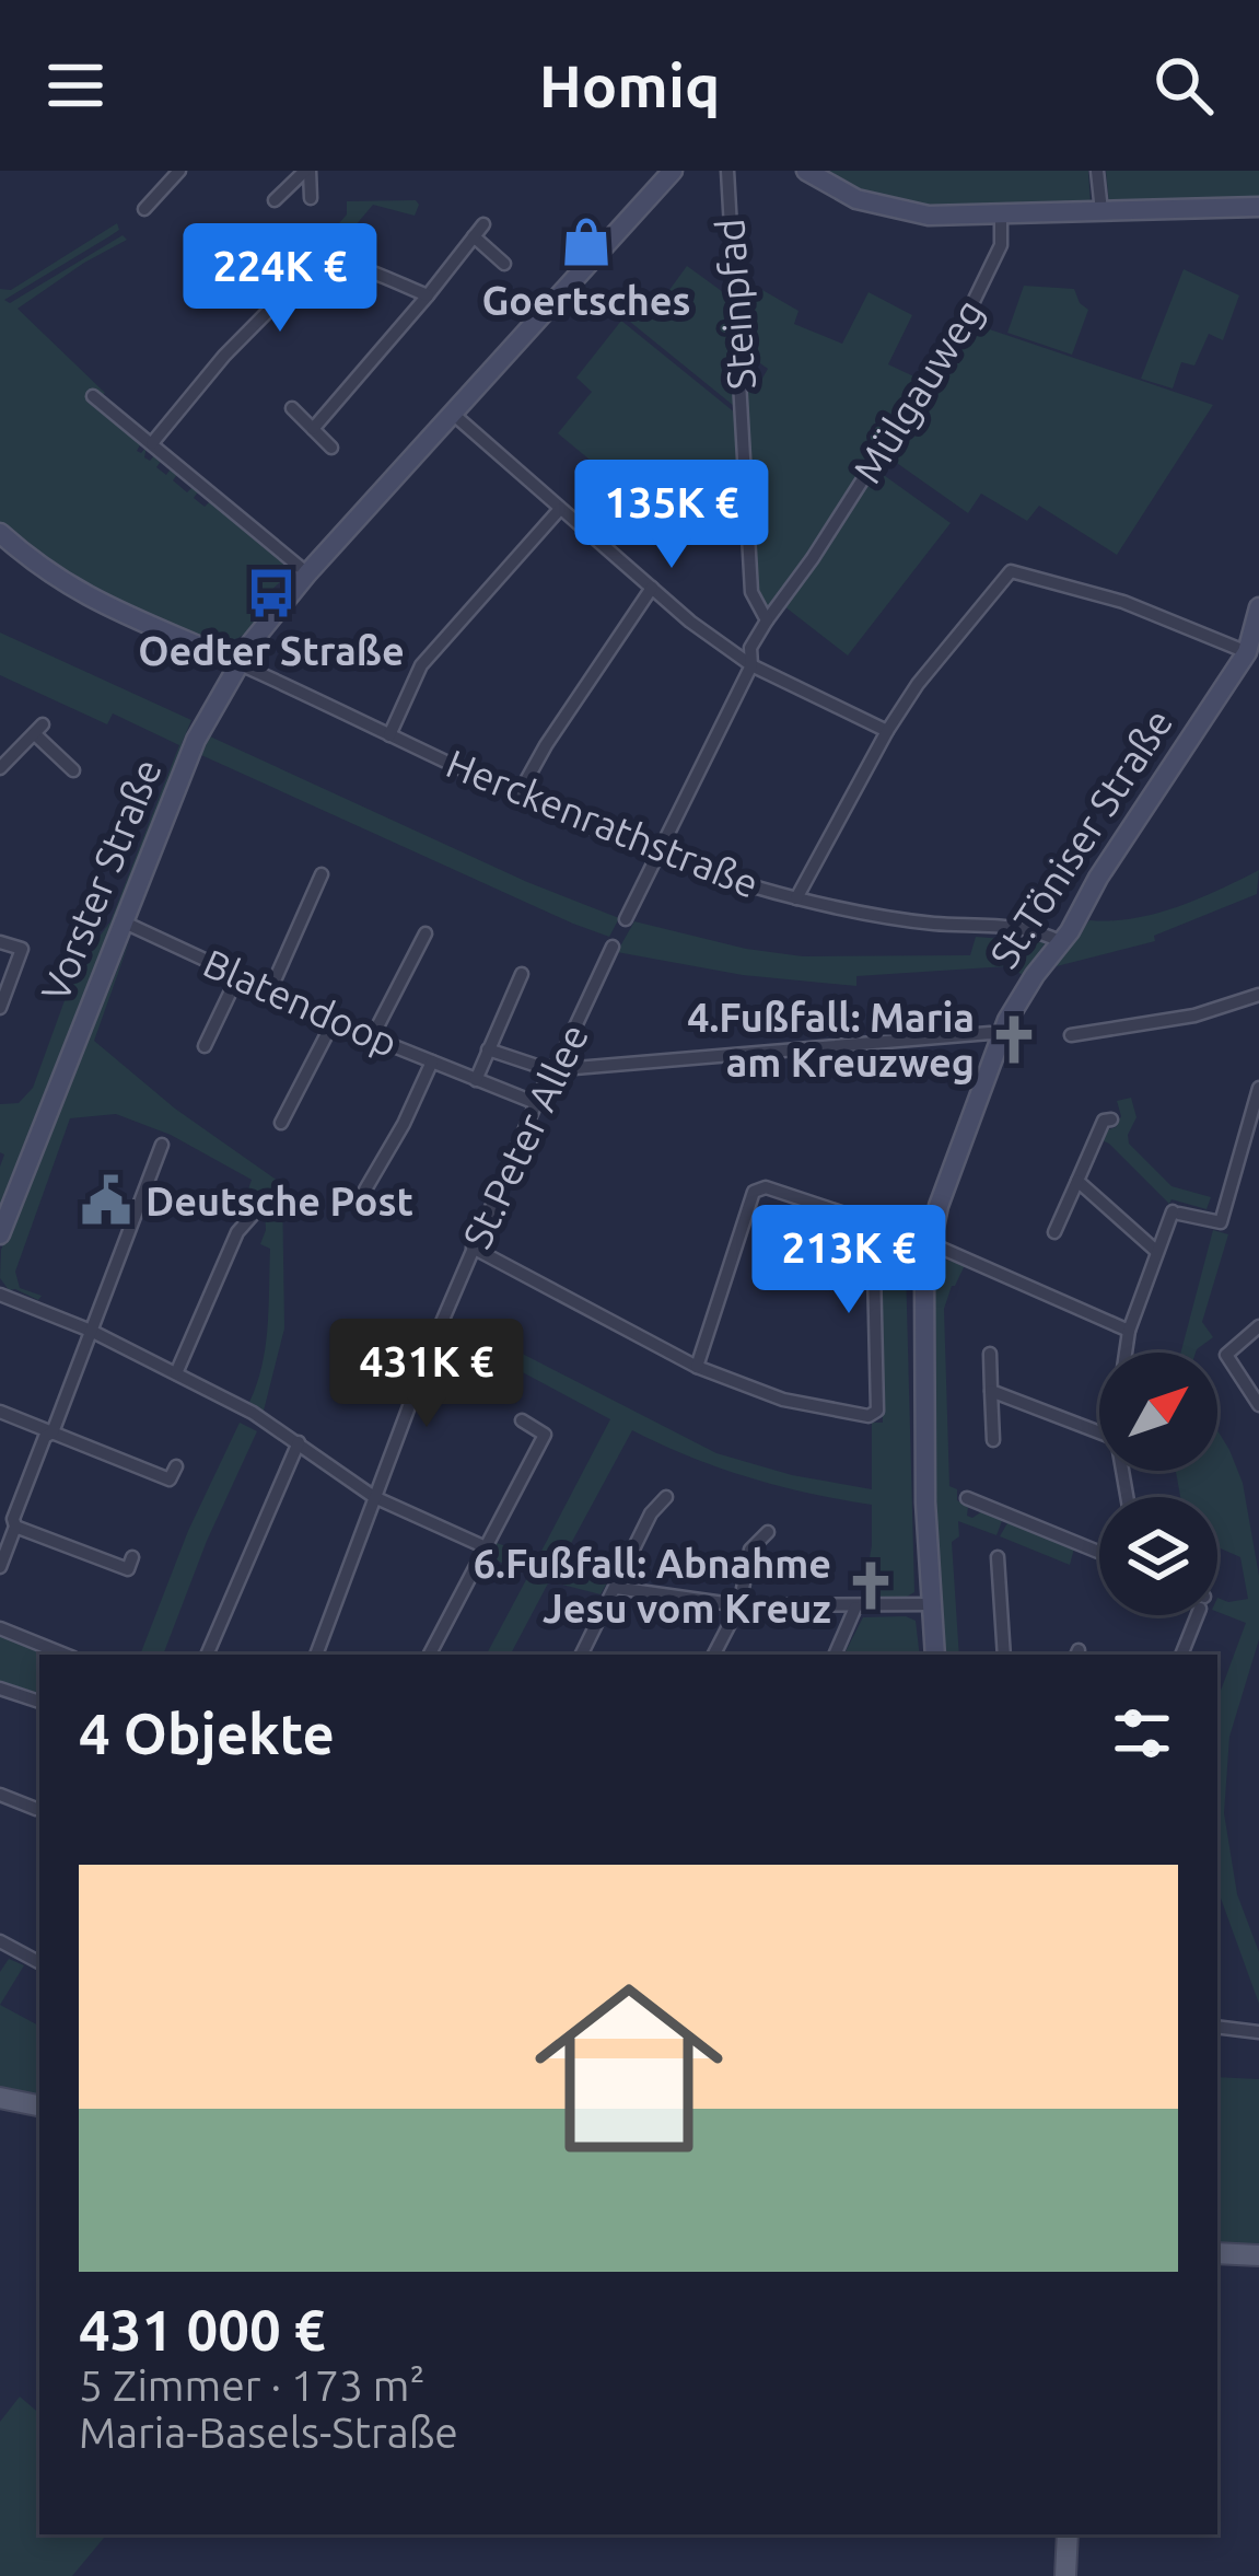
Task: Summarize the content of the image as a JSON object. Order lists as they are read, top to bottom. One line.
{"streets":{"main road":["St.Töniser Straße","Vorster Straße"],"street":["Steinpfad","Mülgauweg","Herckenrathstraße","Blatendoop","St.Peter Allee"]},"crossings":[["Steinpfad","Mülgauweg"],["Herckenrathstraße","St.Töniser Straße"],["Herckenrathstraße","Vorster Straße"],["Vorster Straße","Blatendoop"],["Blatendoop","St.Peter Allee"]],"places":{"shop":["Goertsches"],"bus stop":["Oedter Straße"],"church":["4.Fußfall: Maria am Kreuzweg","6.Fußfall: Abnahme Jesu vom Kreuz"],"public building":["Deutsche Post"]},"north":"top right","page":{"header":"Homiq","price":["224K €","135K €","213K €","431K €"],"heading":"4 Objekte","list":[{"name":"431 000 €","note":"5 Zimmer · 173 m² · Maria-Basels-Straße"}]}}
